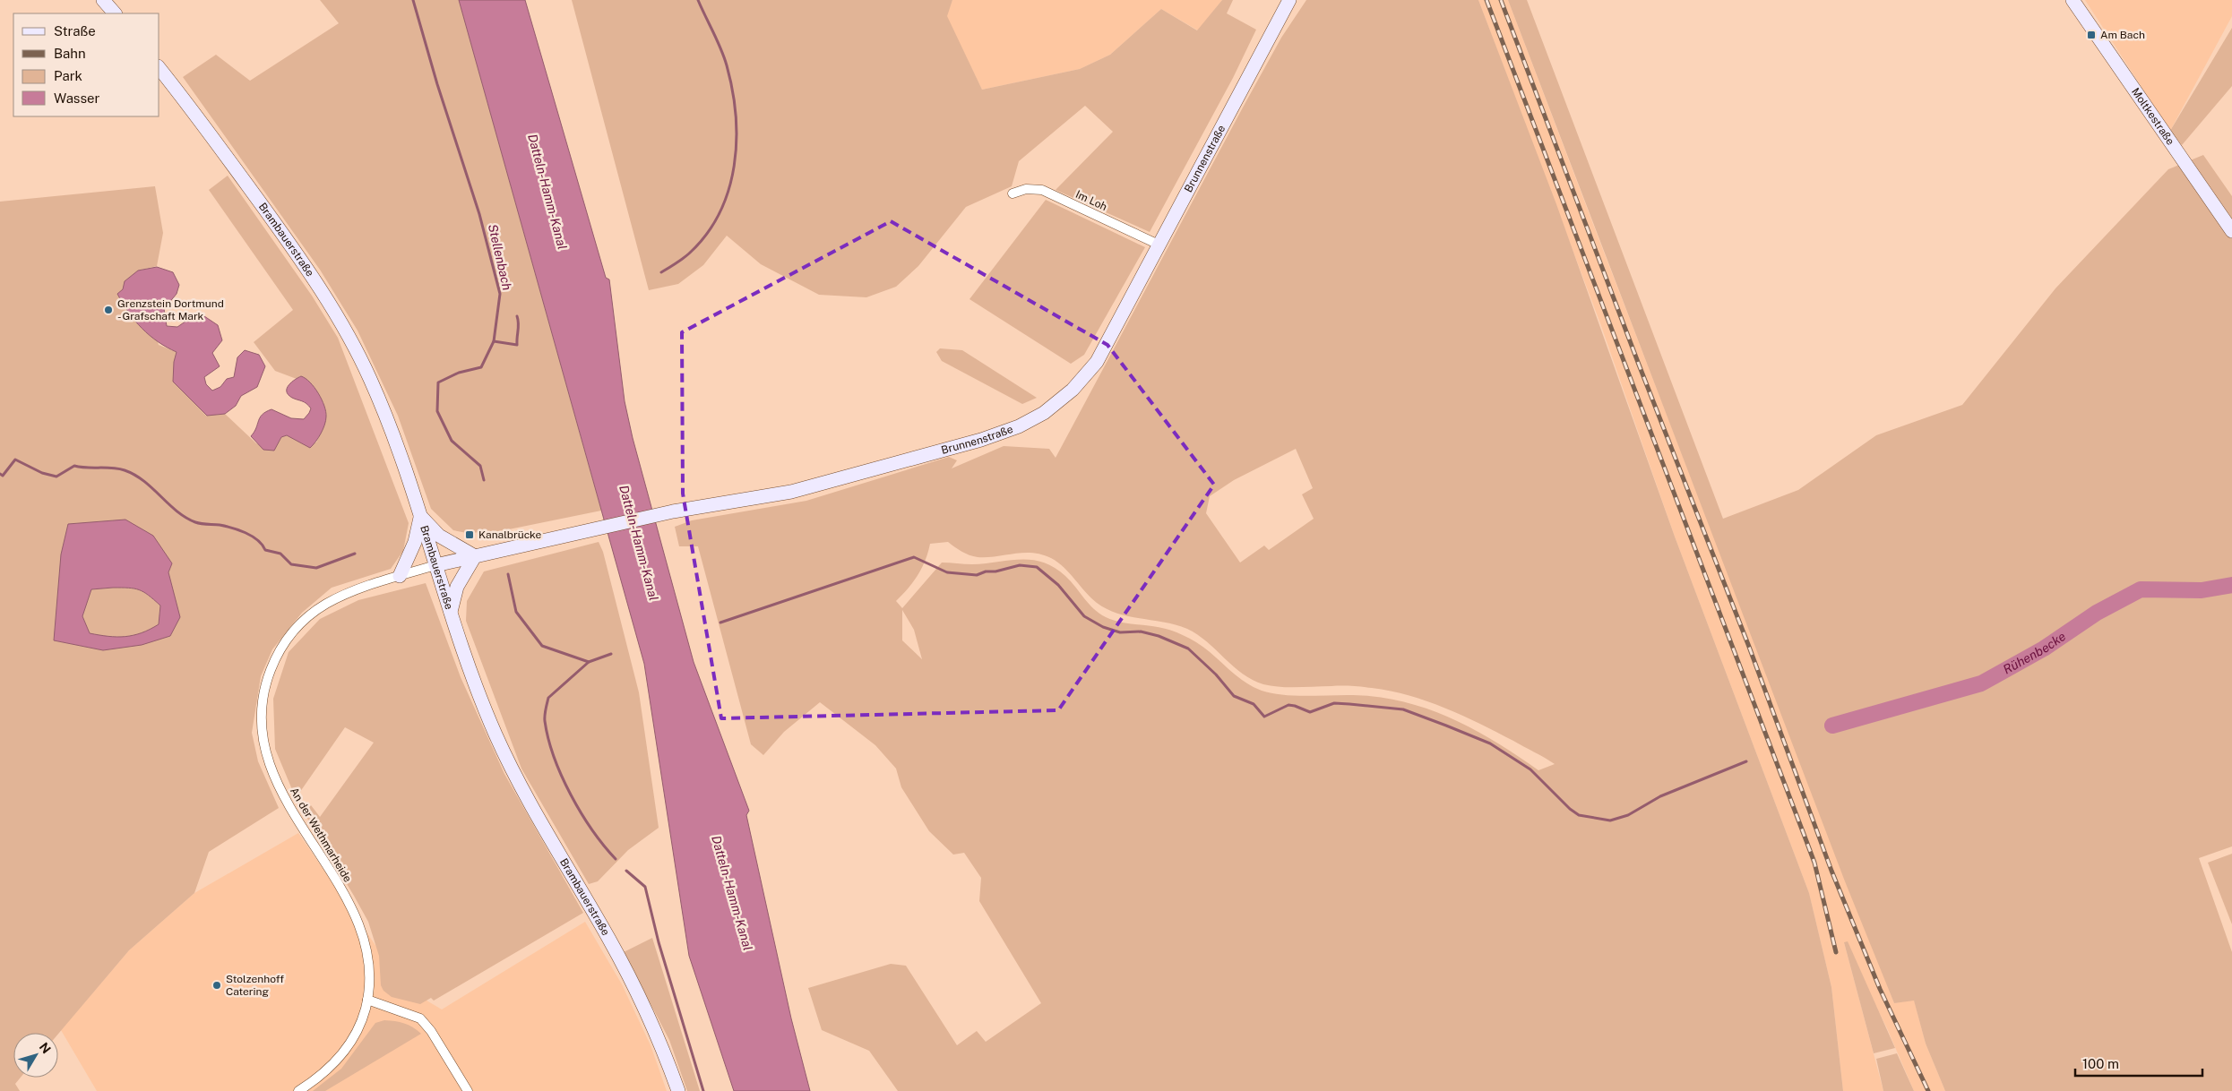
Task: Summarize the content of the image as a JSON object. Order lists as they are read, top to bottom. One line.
{"streets":{"street":["Moltkestraße","Brunnenstraße","Im Loh","Brambauerstraße","An der Wethmarheide"]},"crossings":[["Brunnenstraße","Im Loh"],["Brunnenstraße","Brambauerstraße"],["Brunnenstraße","An der Wethmarheide"],["Brambauerstraße","An der Wethmarheide"]],"water":["Datteln-Hamm-Kanal","Stellenbach","Rühenbecke"],"places":{"transit":["Am Bach","Kanalbrücke"],"other":["Grenzstein Dortmund - Grafschaft Mark","Stolzenhoff Catering"]},"legend":["Straße","Bahn","Park","Wasser"],"scale_bar":"100 m","north":"top right"}
